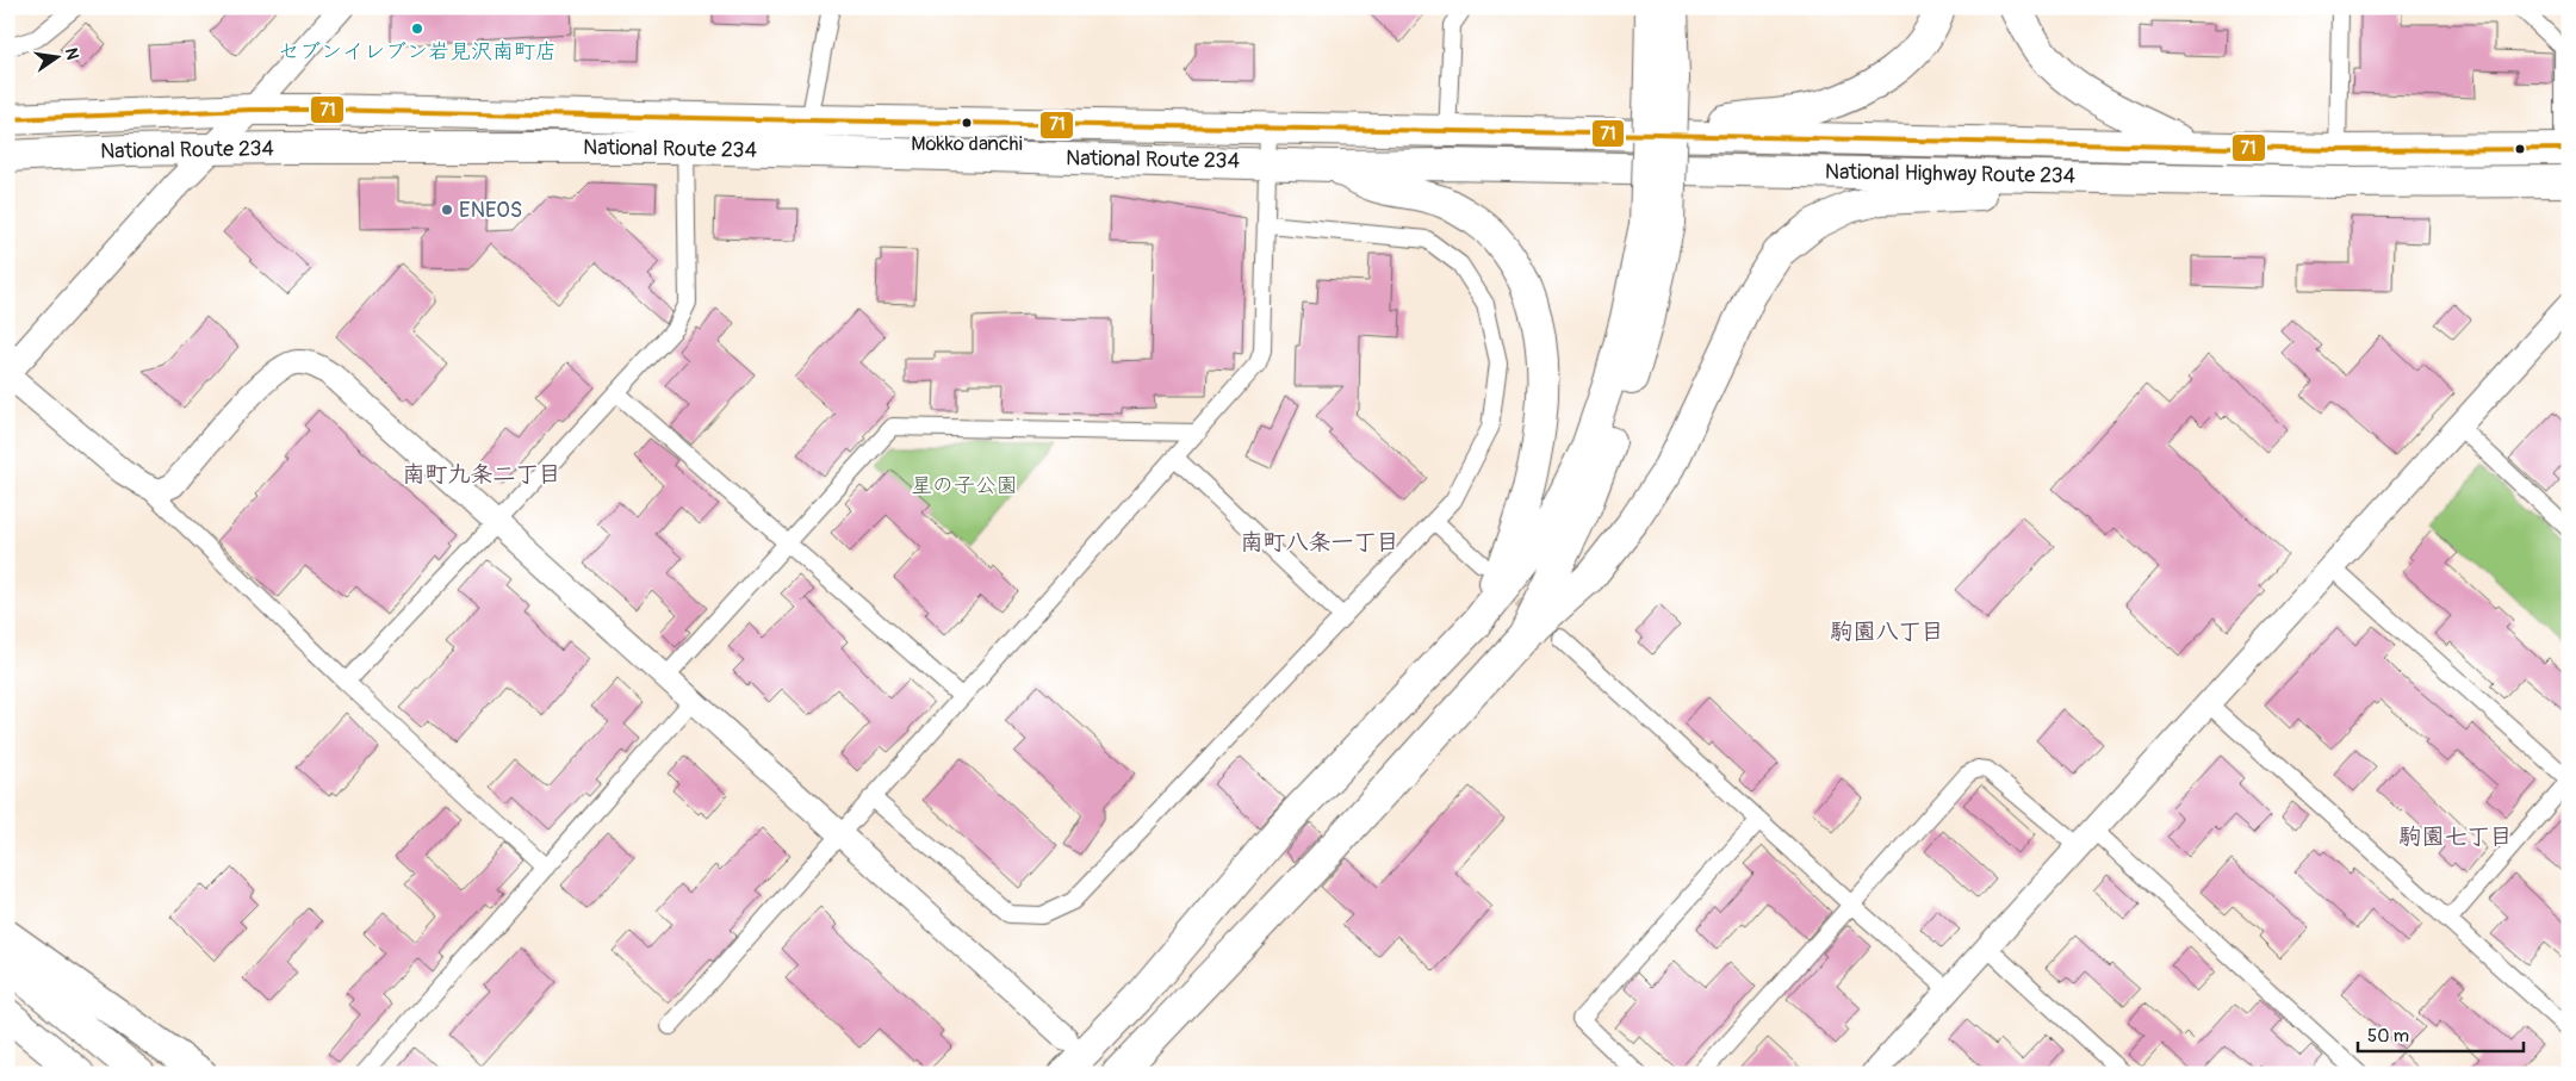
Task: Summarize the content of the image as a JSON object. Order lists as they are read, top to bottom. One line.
{"streets":{"highway":["National Route 234","National Highway Route 234"]},"crossings":[["National Route 234","National Highway Route 234"]],"districts":["南町九条二丁目","南町八条一丁目","駒園八丁目","駒園七丁目"],"parks":["星の子公園"],"places":["セブンイレブン岩見沢南町店","Mokko danchi","ENEOS"],"lines":["transit line 71"],"scale_bar":"50 m","north":"right"}
